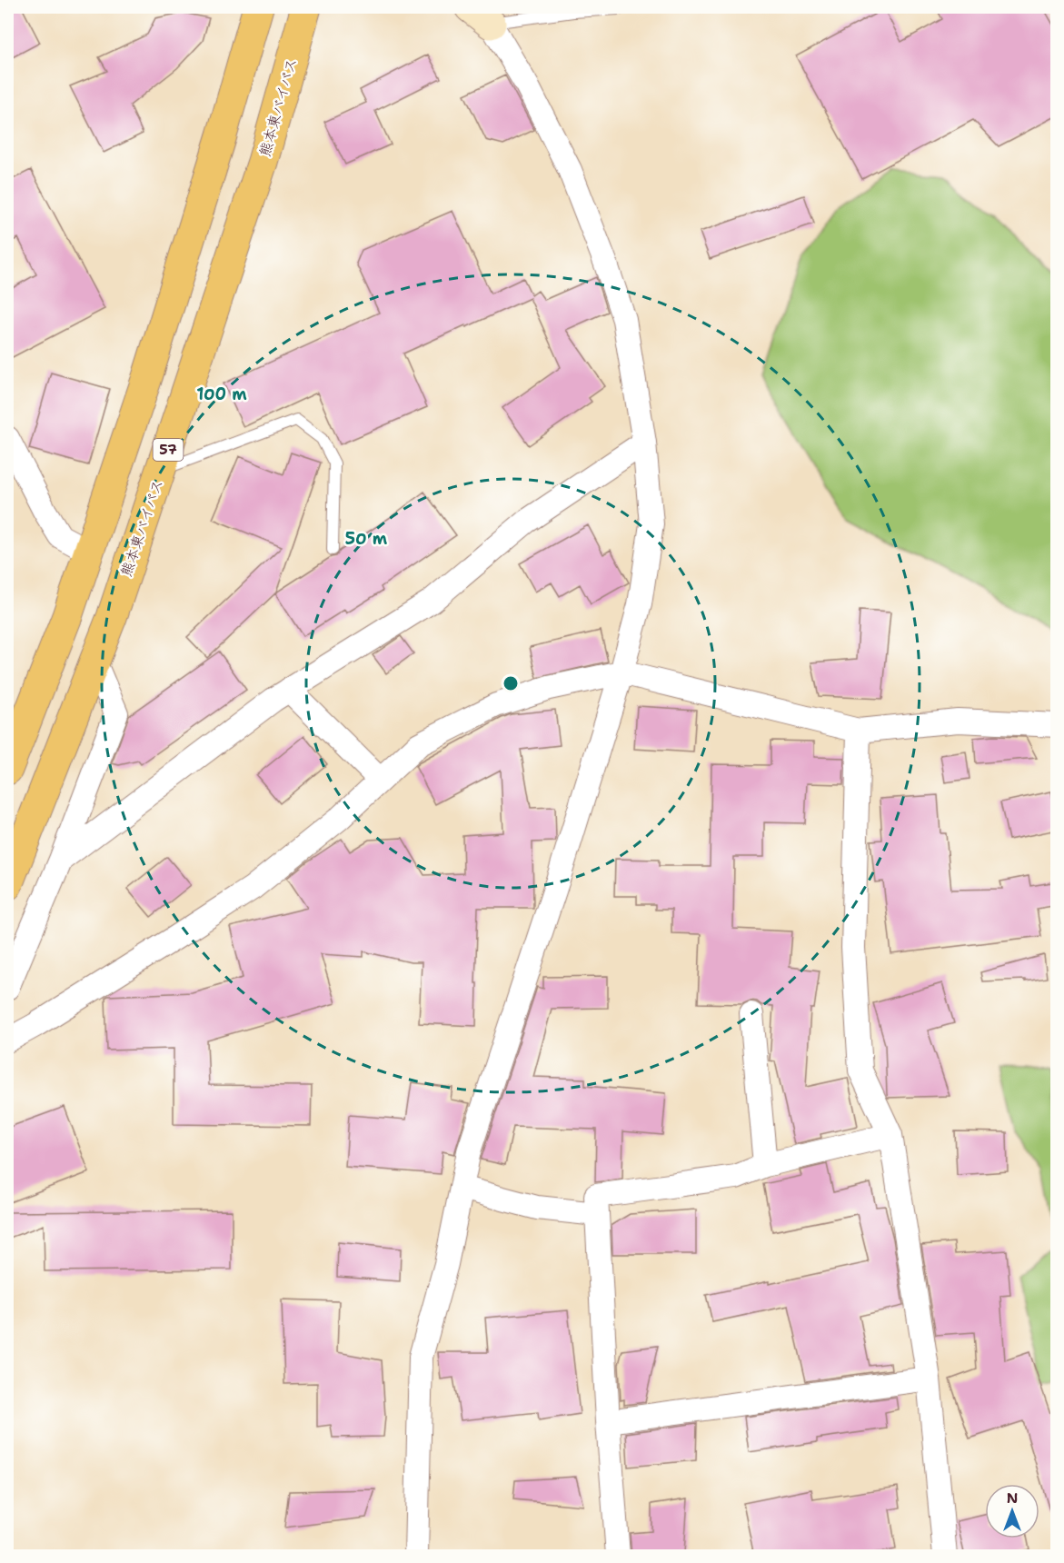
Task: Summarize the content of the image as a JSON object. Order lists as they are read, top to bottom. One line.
{"streets":{"highway":["熊本東バイパス","57"]},"north":"top","rings":["100 m","50 m"]}
